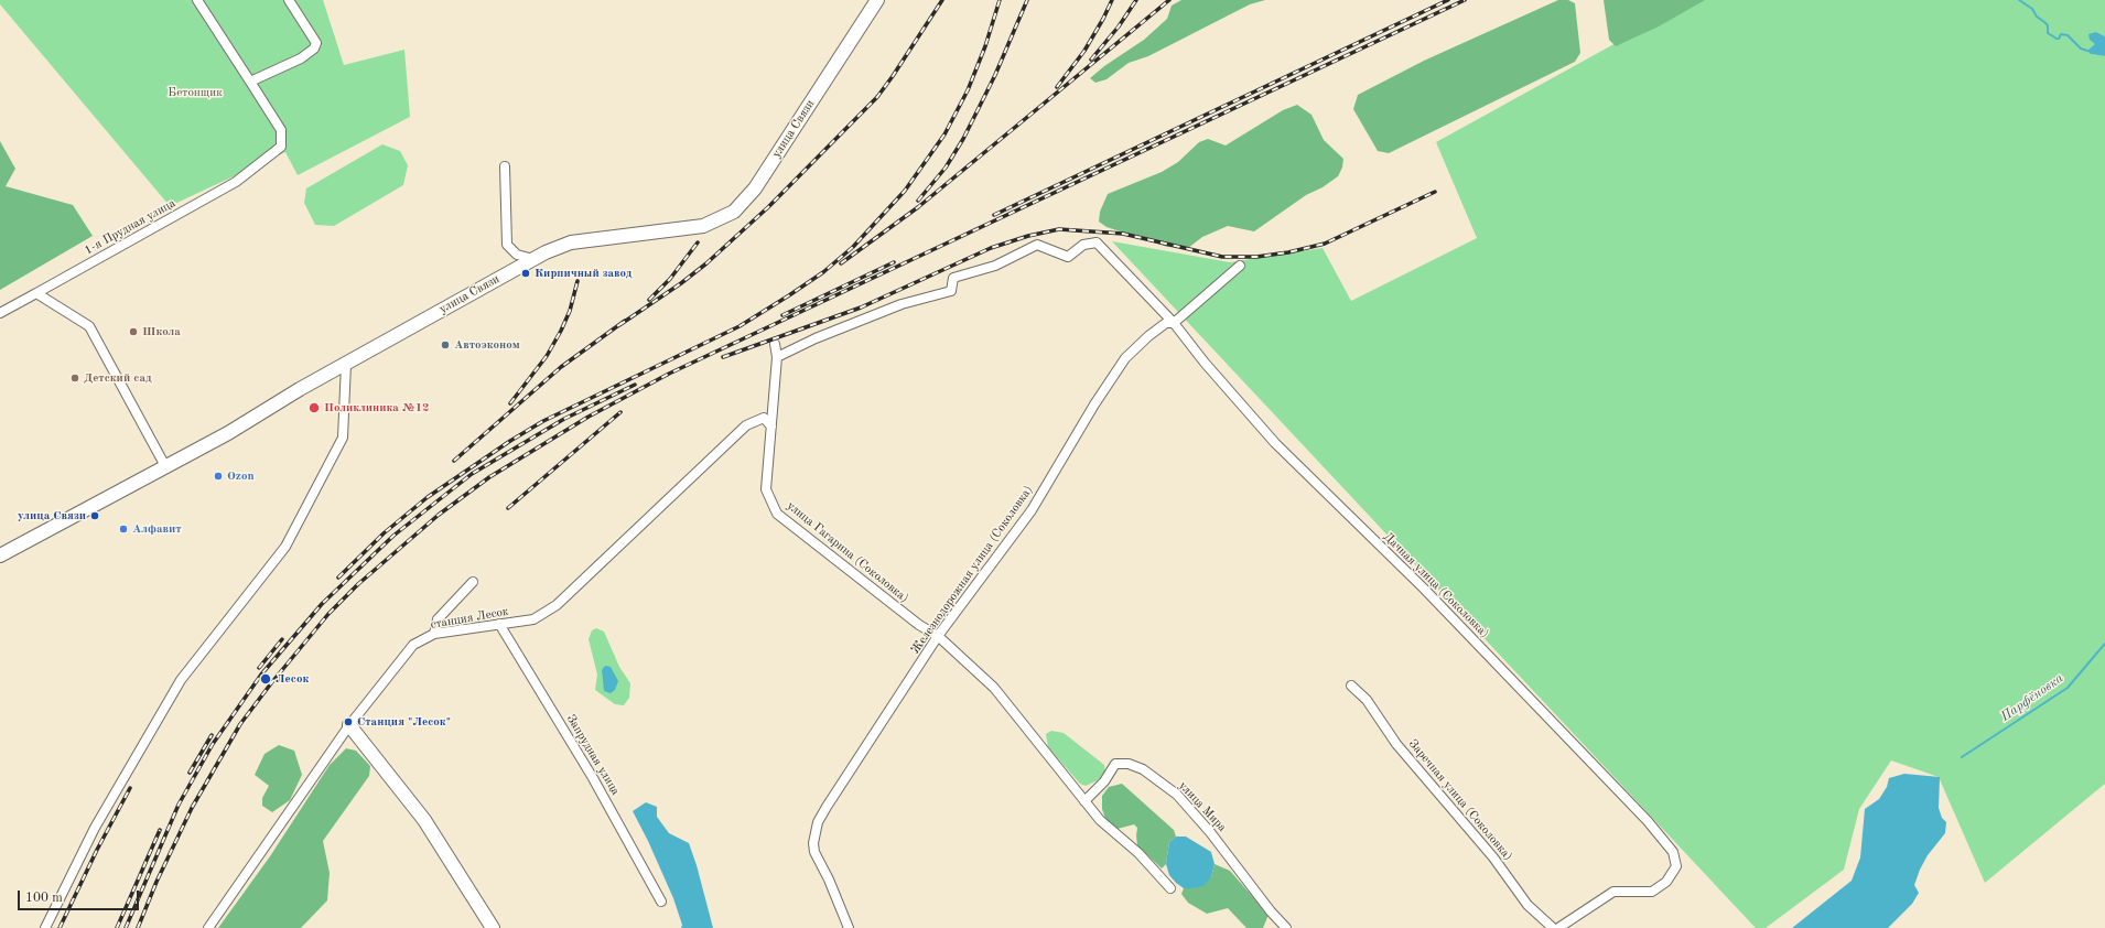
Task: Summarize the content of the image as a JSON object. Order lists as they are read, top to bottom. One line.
{"streets":{"street":["улица Связи","1-я Прудная улица","улица Гагарина (Соколовка)","Железнодорожная улица (Соколовка)","Дачная улица (Соколовка)","станция Лесок","Запрудная улица","Заречная улица (Соколовка)","улица Мира"]},"crossings":[["улица Гагарина (Соколовка)","Железнодорожная улица (Соколовка)"],["улица Гагарина (Соколовка)","станция Лесок"],["Железнодорожная улица (Соколовка)","Дачная улица (Соколовка)"],["станция Лесок","Запрудная улица"]],"water":["Парфёновка"],"parks":["Бетонщик"],"places":["Кирпичный завод","Школа","Автоэконом","Детский сад","Поликлиника №12","Ozon","улица Связи","Алфавит","Лесок","Станция \"Лесок\""],"scale_bar":"100 m"}
